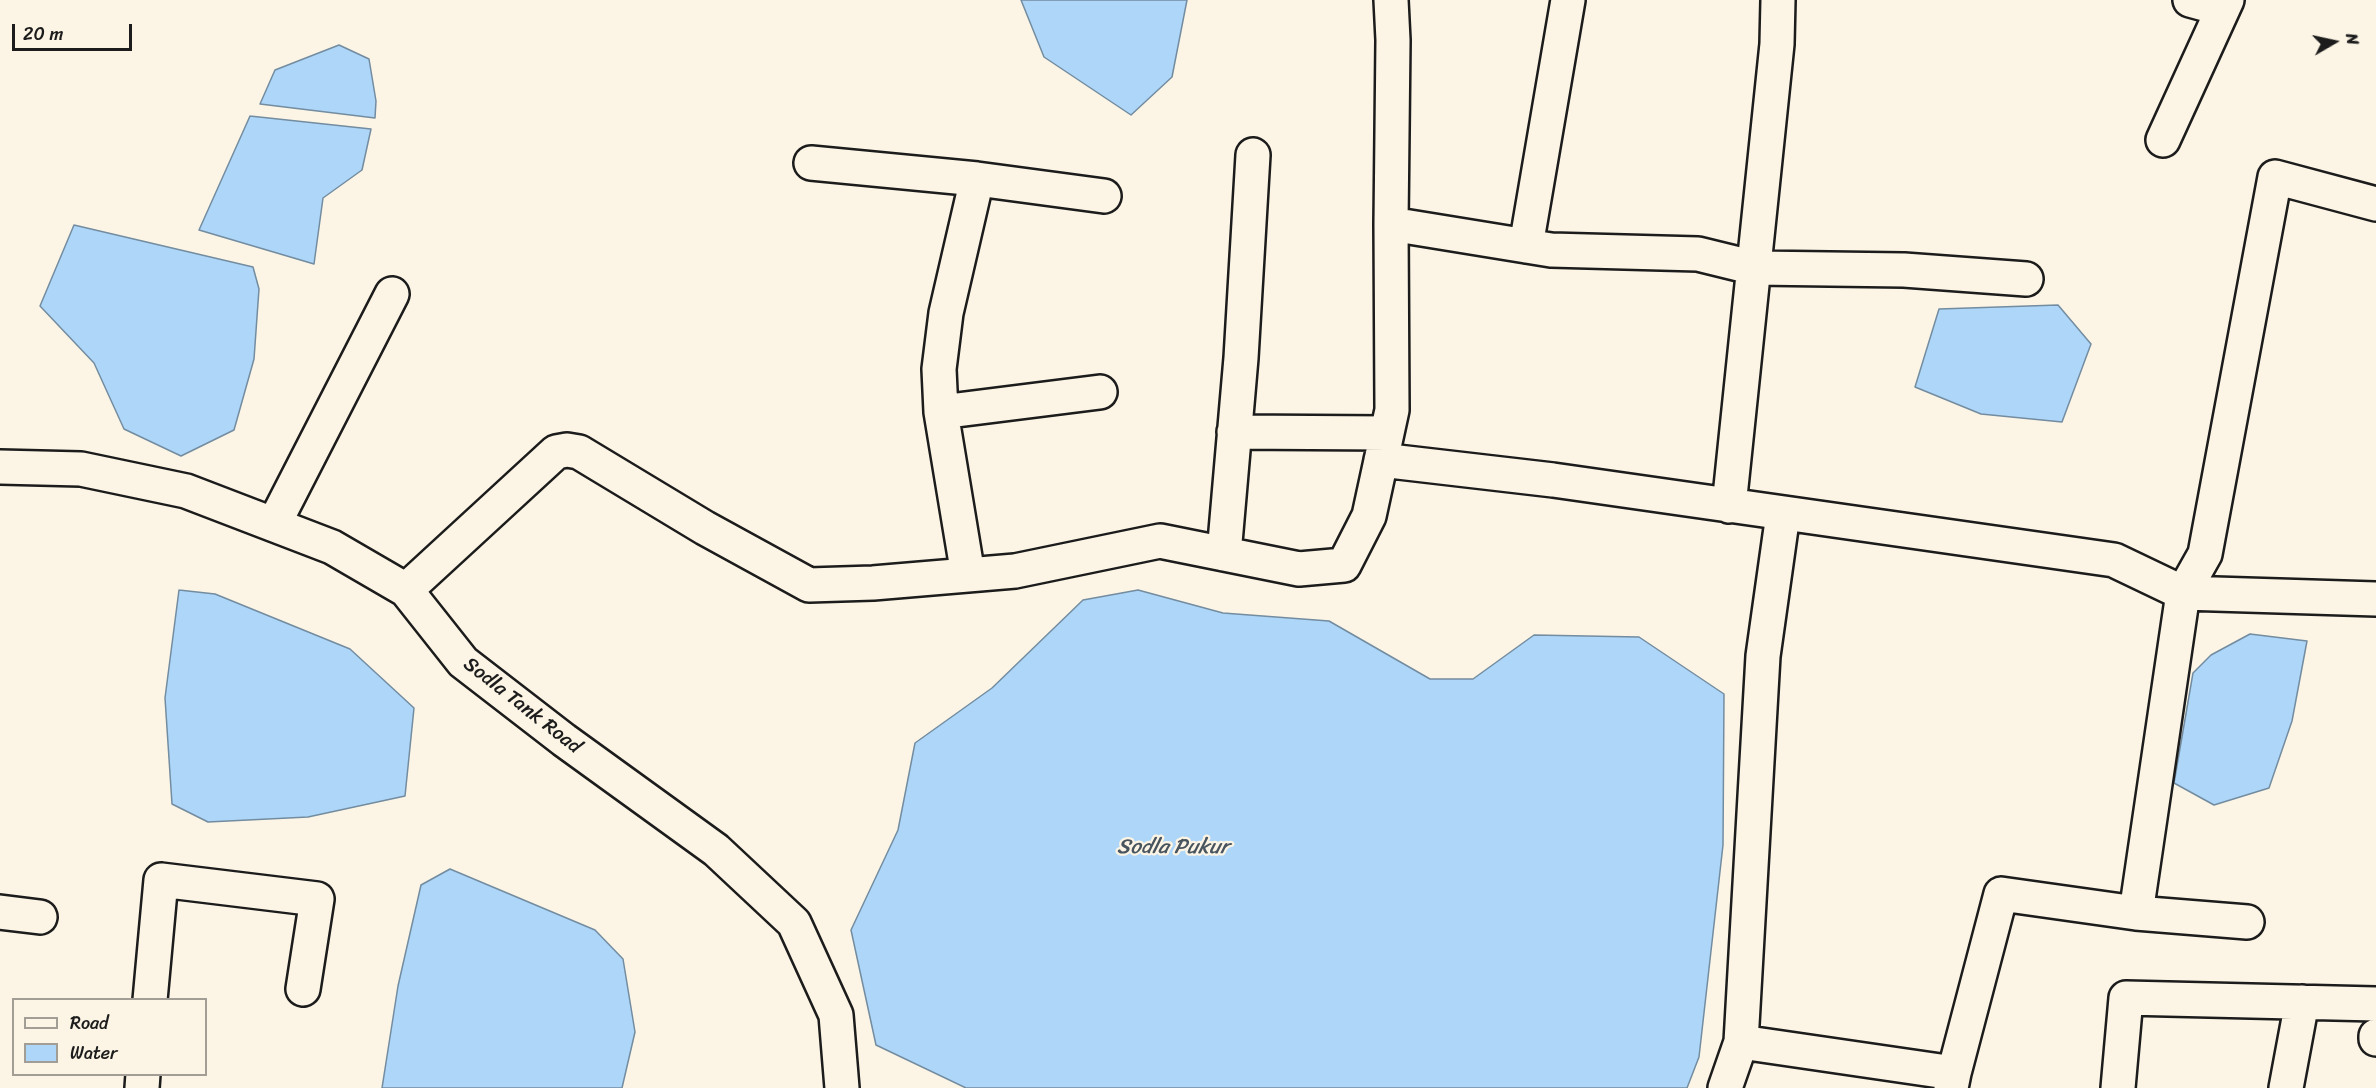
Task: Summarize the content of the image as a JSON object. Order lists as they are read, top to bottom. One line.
{"streets":{"street":["Sodla Tank Road"]},"water":["Sodla Pukur"],"legend":["Road","Water"],"scale_bar":"20 m","north":"right"}
